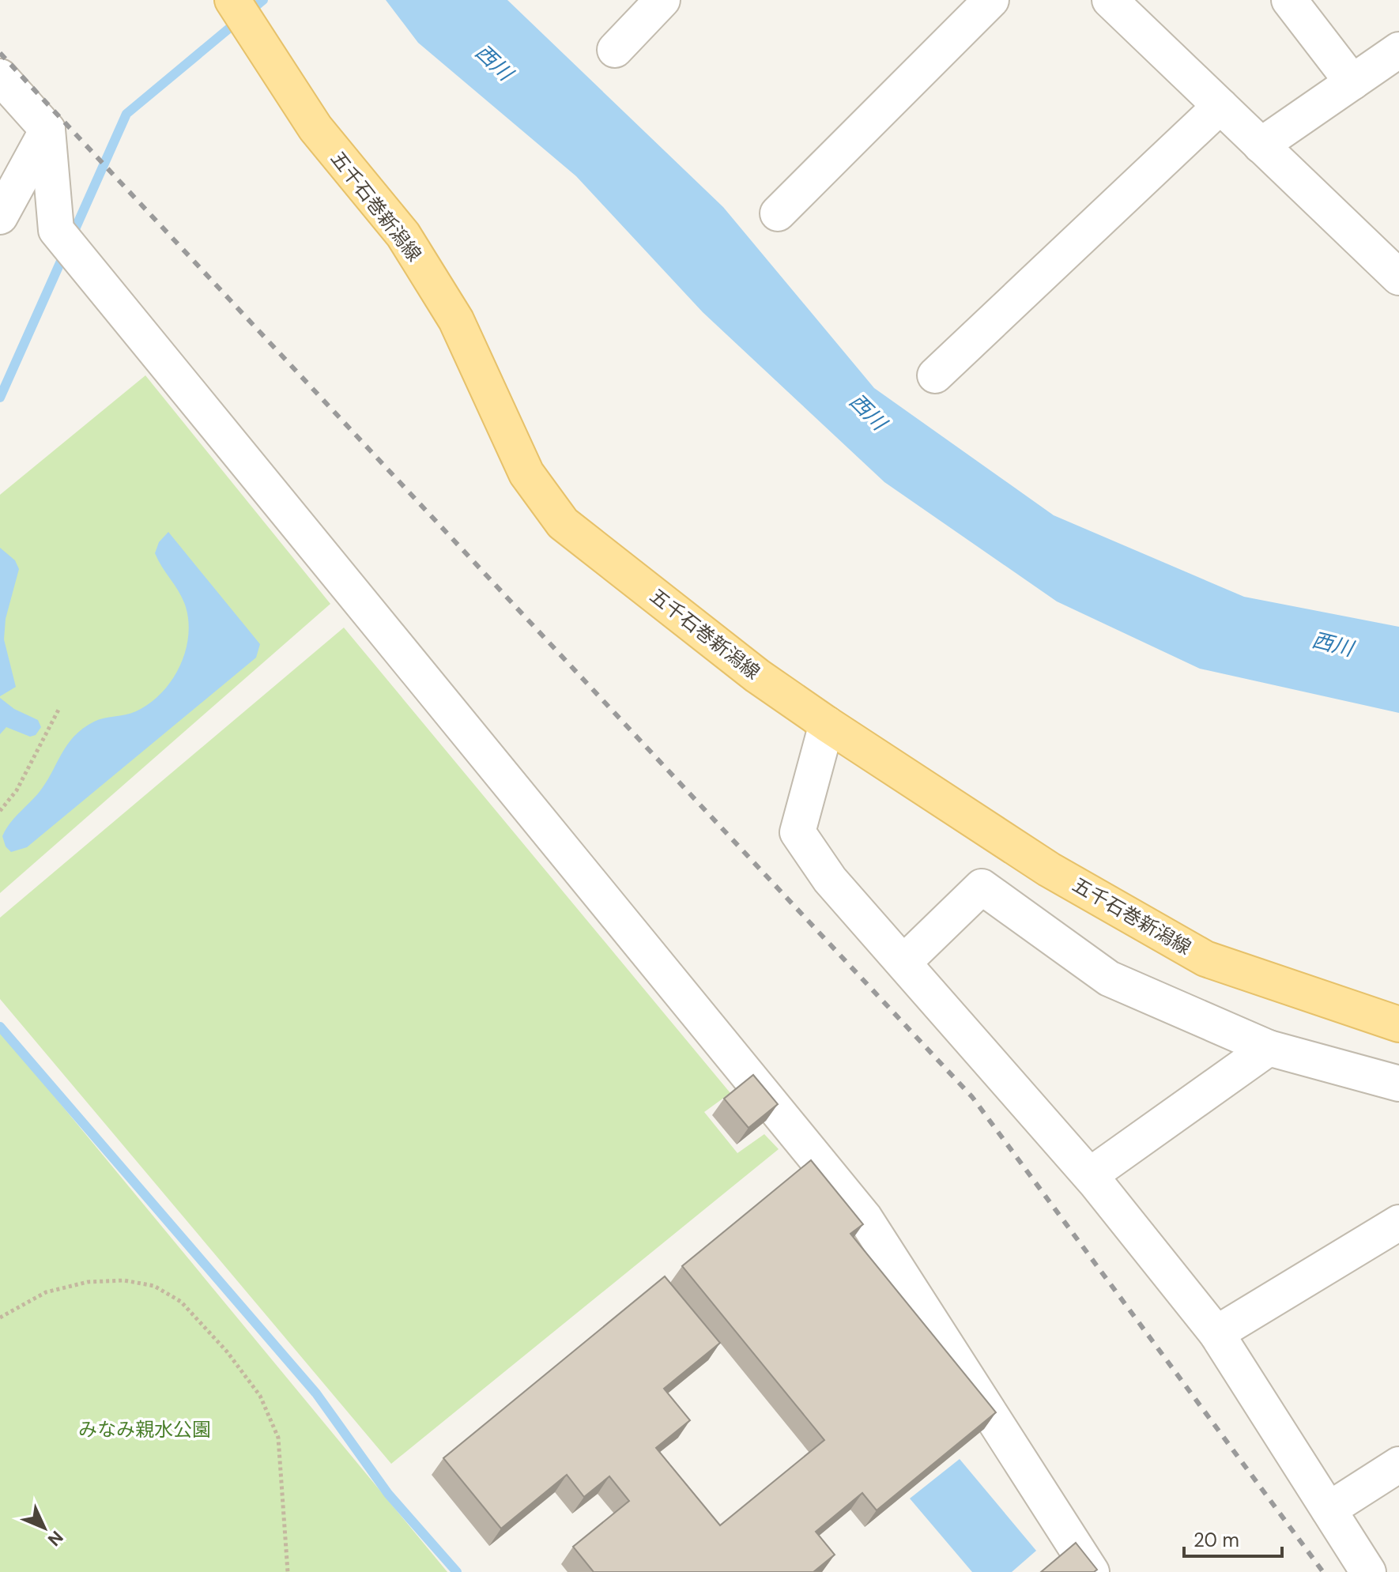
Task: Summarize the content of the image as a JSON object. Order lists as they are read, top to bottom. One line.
{"streets":{"main road":["五千石巻新潟線"]},"water":["西川"],"parks":["みなみ親水公園"],"scale_bar":"20 m","north":"bottom right"}
